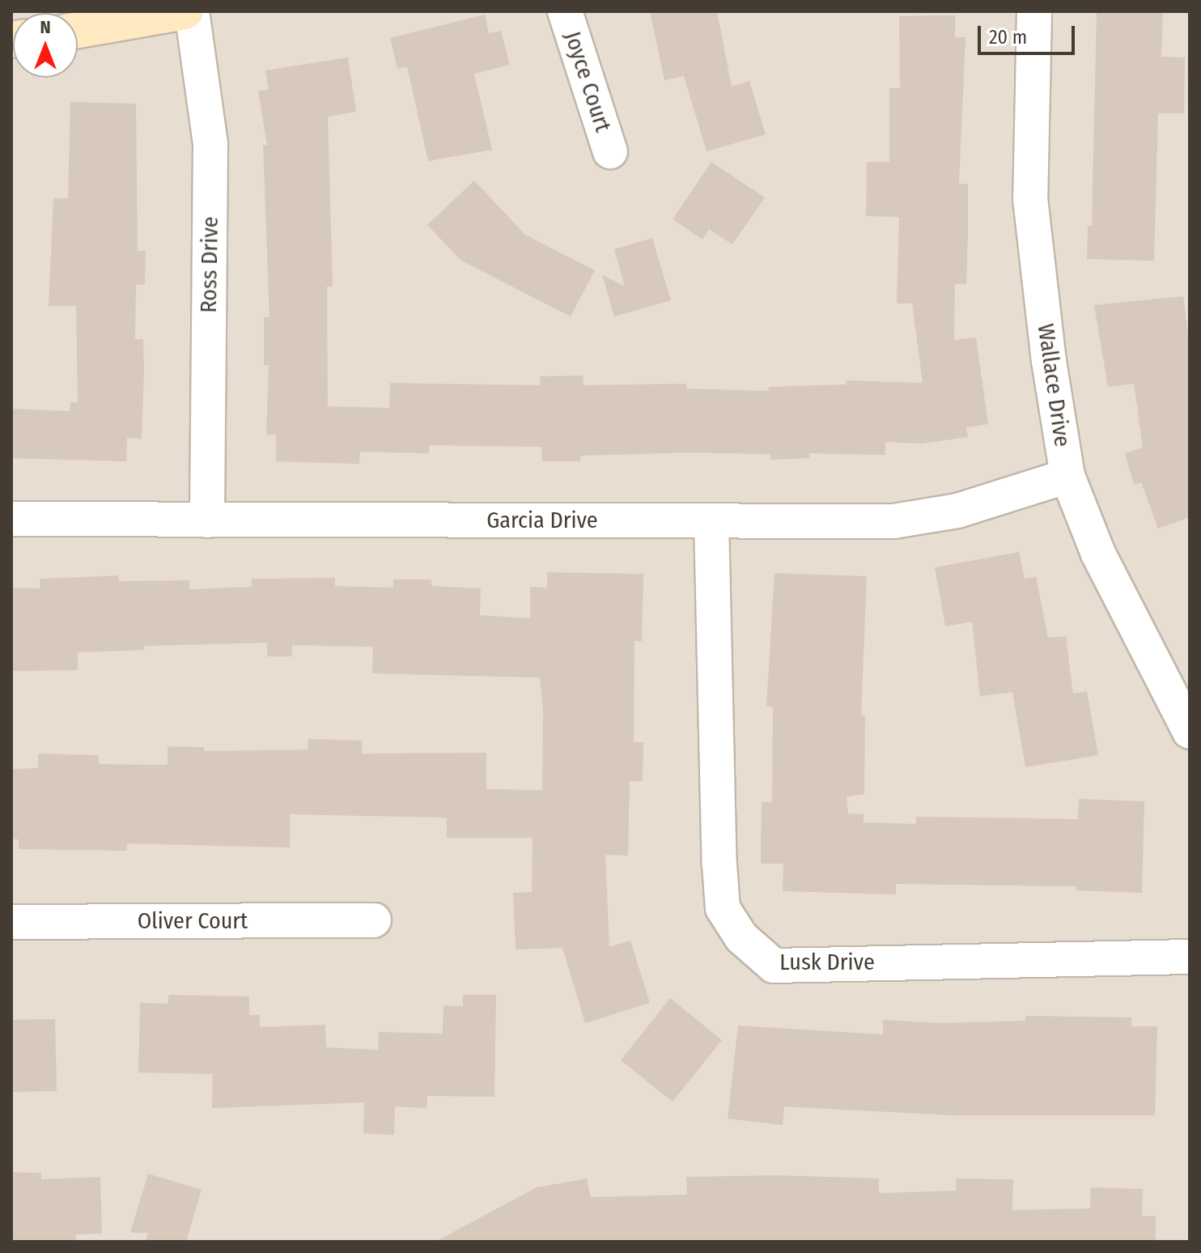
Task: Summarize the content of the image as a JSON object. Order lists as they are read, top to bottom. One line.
{"streets":{"street":["Joyce Court","Ross Drive","Wallace Drive","Garcia Drive","Oliver Court","Lusk Drive"]},"crossings":[["Ross Drive","Garcia Drive"],["Wallace Drive","Garcia Drive"],["Garcia Drive","Lusk Drive"]],"scale_bar":"20 m","north":"top"}
